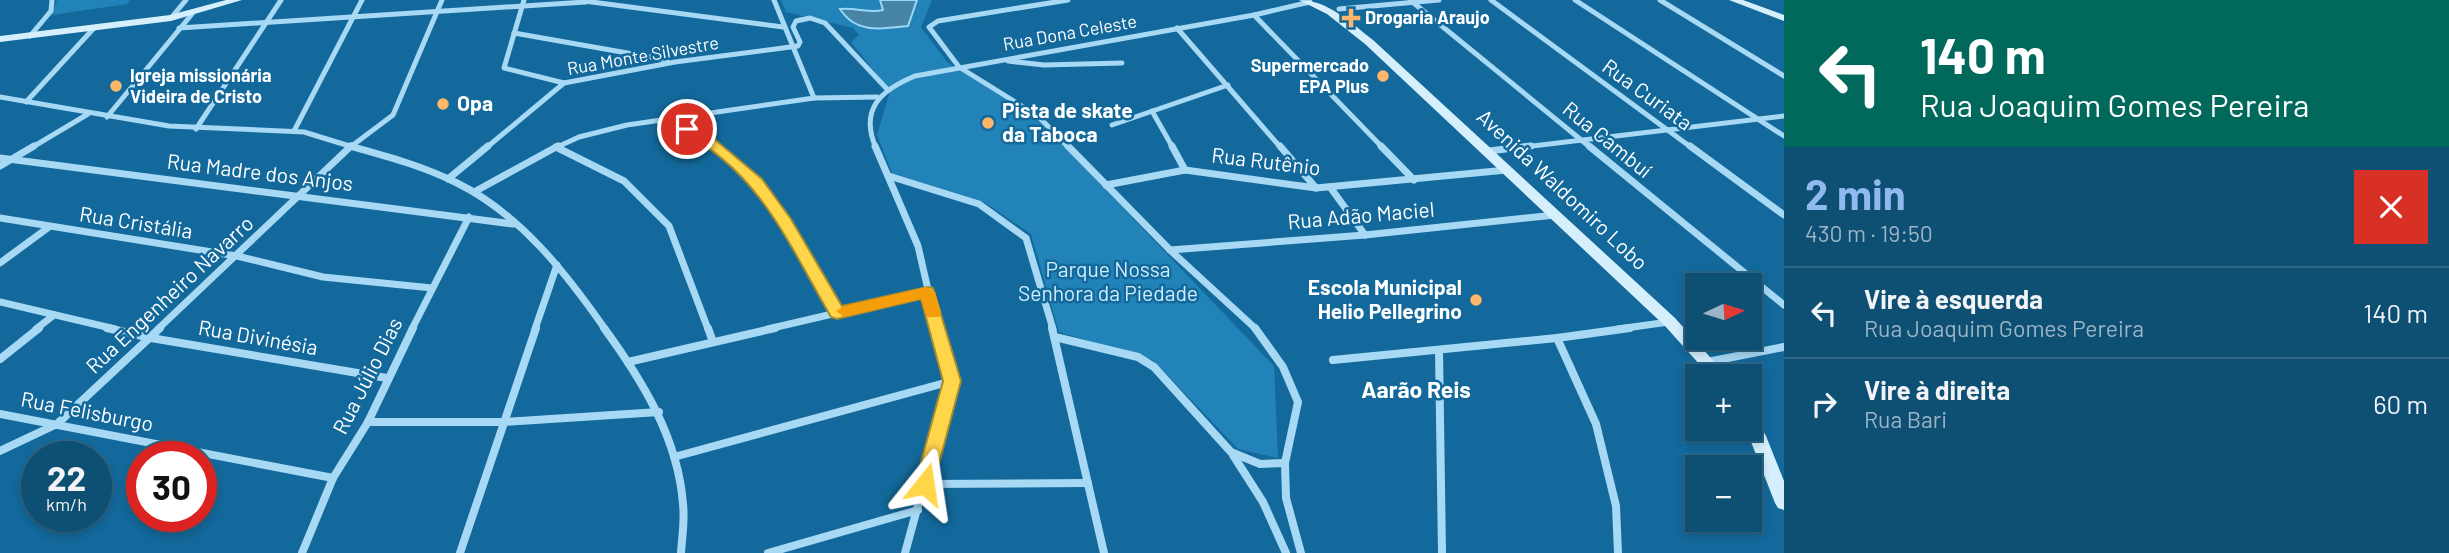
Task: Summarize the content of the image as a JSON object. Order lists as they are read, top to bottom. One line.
{"streets":{"main road":["Avenida Waldomiro Lobo"],"street":["Rua Dona Celeste","Rua Monte Silvestre","Rua Curiata","Rua Cambuí","Rua Rutênio","Rua Madre dos Anjos","Rua Adão Maciel","Rua Cristália","Rua Engenheiro Navarro","Rua Divinésia","Rua Júlio Dias","Rua Felisburgo"]},"crossings":[["Rua Dona Celeste","Avenida Waldomiro Lobo"],["Rua Rutênio","Avenida Waldomiro Lobo"],["Rua Madre dos Anjos","Rua Engenheiro Navarro"],["Rua Madre dos Anjos","Rua Júlio Dias"],["Avenida Waldomiro Lobo","Rua Adão Maciel"],["Rua Cristália","Rua Engenheiro Navarro"],["Rua Cristália","Rua Júlio Dias"],["Rua Engenheiro Navarro","Rua Divinésia"],["Rua Engenheiro Navarro","Rua Felisburgo"],["Rua Divinésia","Rua Júlio Dias"],["Rua Júlio Dias","Rua Felisburgo"]],"districts":["Aarão Reis"],"parks":["Parque Nossa Senhora da Piedade"],"places":{"health":["Drogaria Araujo"],"other":["Supermercado EPA Plus","Igreja missionária Videira de Cristo","Opa","Pista de skate da Taboca","Escola Municipal Helio Pellegrino"]},"north":"right","page":{"turn":["140 m","Rua Joaquim Gomes Pereira"],"heading":["2 min","430 m · 19:50"],"list":[{"name":"Vire à esquerda","note":"Rua Joaquim Gomes Pereira","value":"140 m"},{"name":"Vire à direita","note":"Rua Bari","value":"60 m"}],"map_buttons":["+","−"],"speed":"22 km/h","limit":"30"}}
